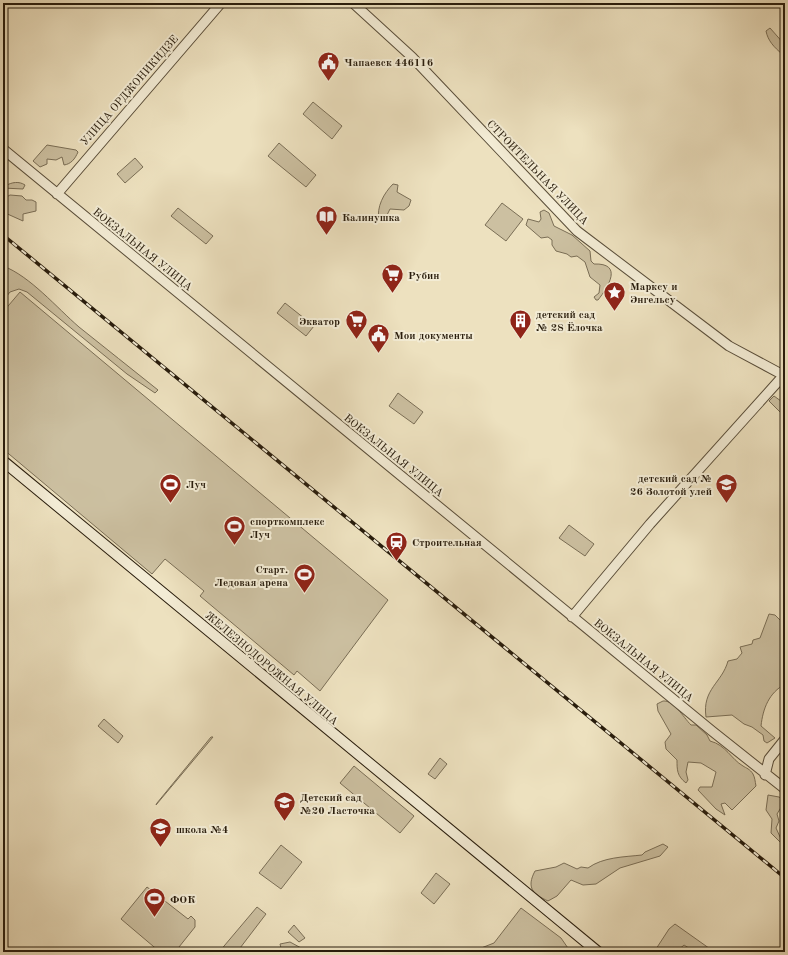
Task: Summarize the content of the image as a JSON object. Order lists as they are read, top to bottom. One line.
{"streets":{"main road":["ЖЕЛЕЗНОДОРОЖНАЯ УЛИЦА"],"street":["УЛИЦА ОРДЖОНИКИДЗЕ","СТРОИТЕЛЬНАЯ УЛИЦА","ВОКЗАЛЬНАЯ УЛИЦА"]},"crossings":[["УЛИЦА ОРДЖОНИКИДЗЕ","ВОКЗАЛЬНАЯ УЛИЦА"]],"places":{"public building":["Чапаевск 446116","Мои документы"],"library":["Калинушка"],"supermarket":["Рубин","Экватор"],"place":["Марксу и Энгельсу"],"building":["детский сад № 28 Ёлочка"],"sports":["Луч","спорткомплекс Луч","Старт. Ледовая арена","ФОК"],"school or university":["детский сад № 26 Золотой улей","Детский сад №20 Ласточка","школа №4"],"station":["Строительная"]}}
